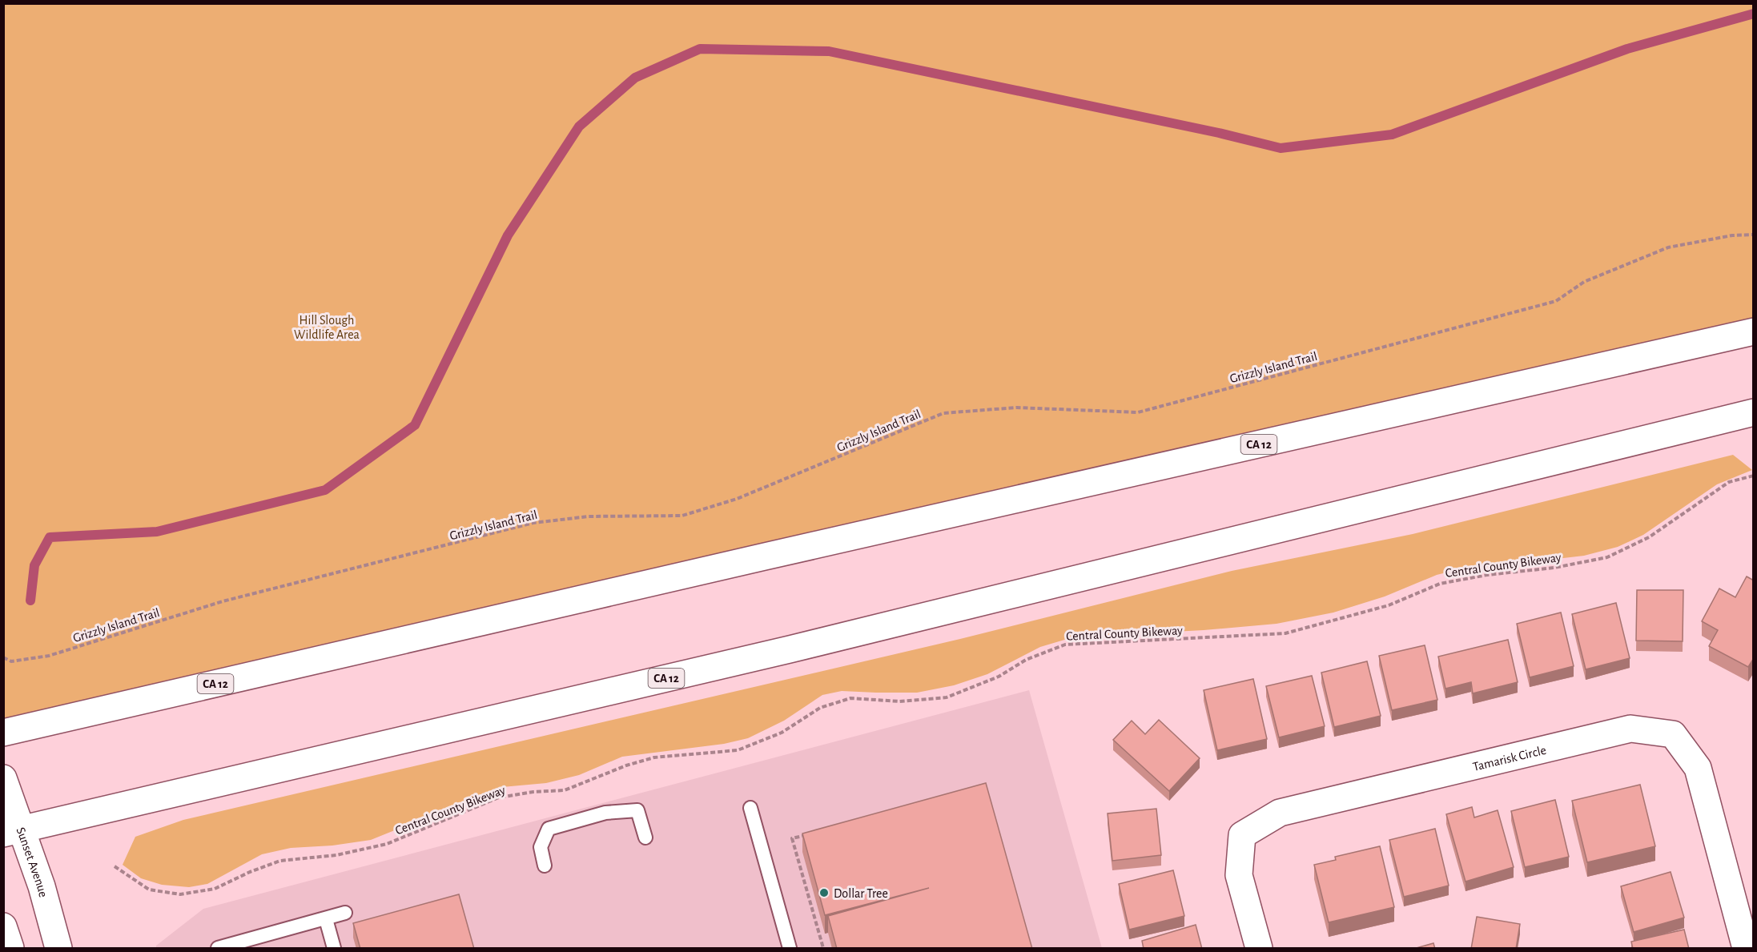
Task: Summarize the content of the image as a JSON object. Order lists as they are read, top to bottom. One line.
{"streets":{"main road":["CA 12","Tamarisk Circle","Sunset Avenue"],"path":["Grizzly Island Trail","Central County Bikeway"]},"crossings":[["CA 12","Sunset Avenue"]],"parks":["Hill Slough Wildlife Area"],"places":["Dollar Tree"]}
